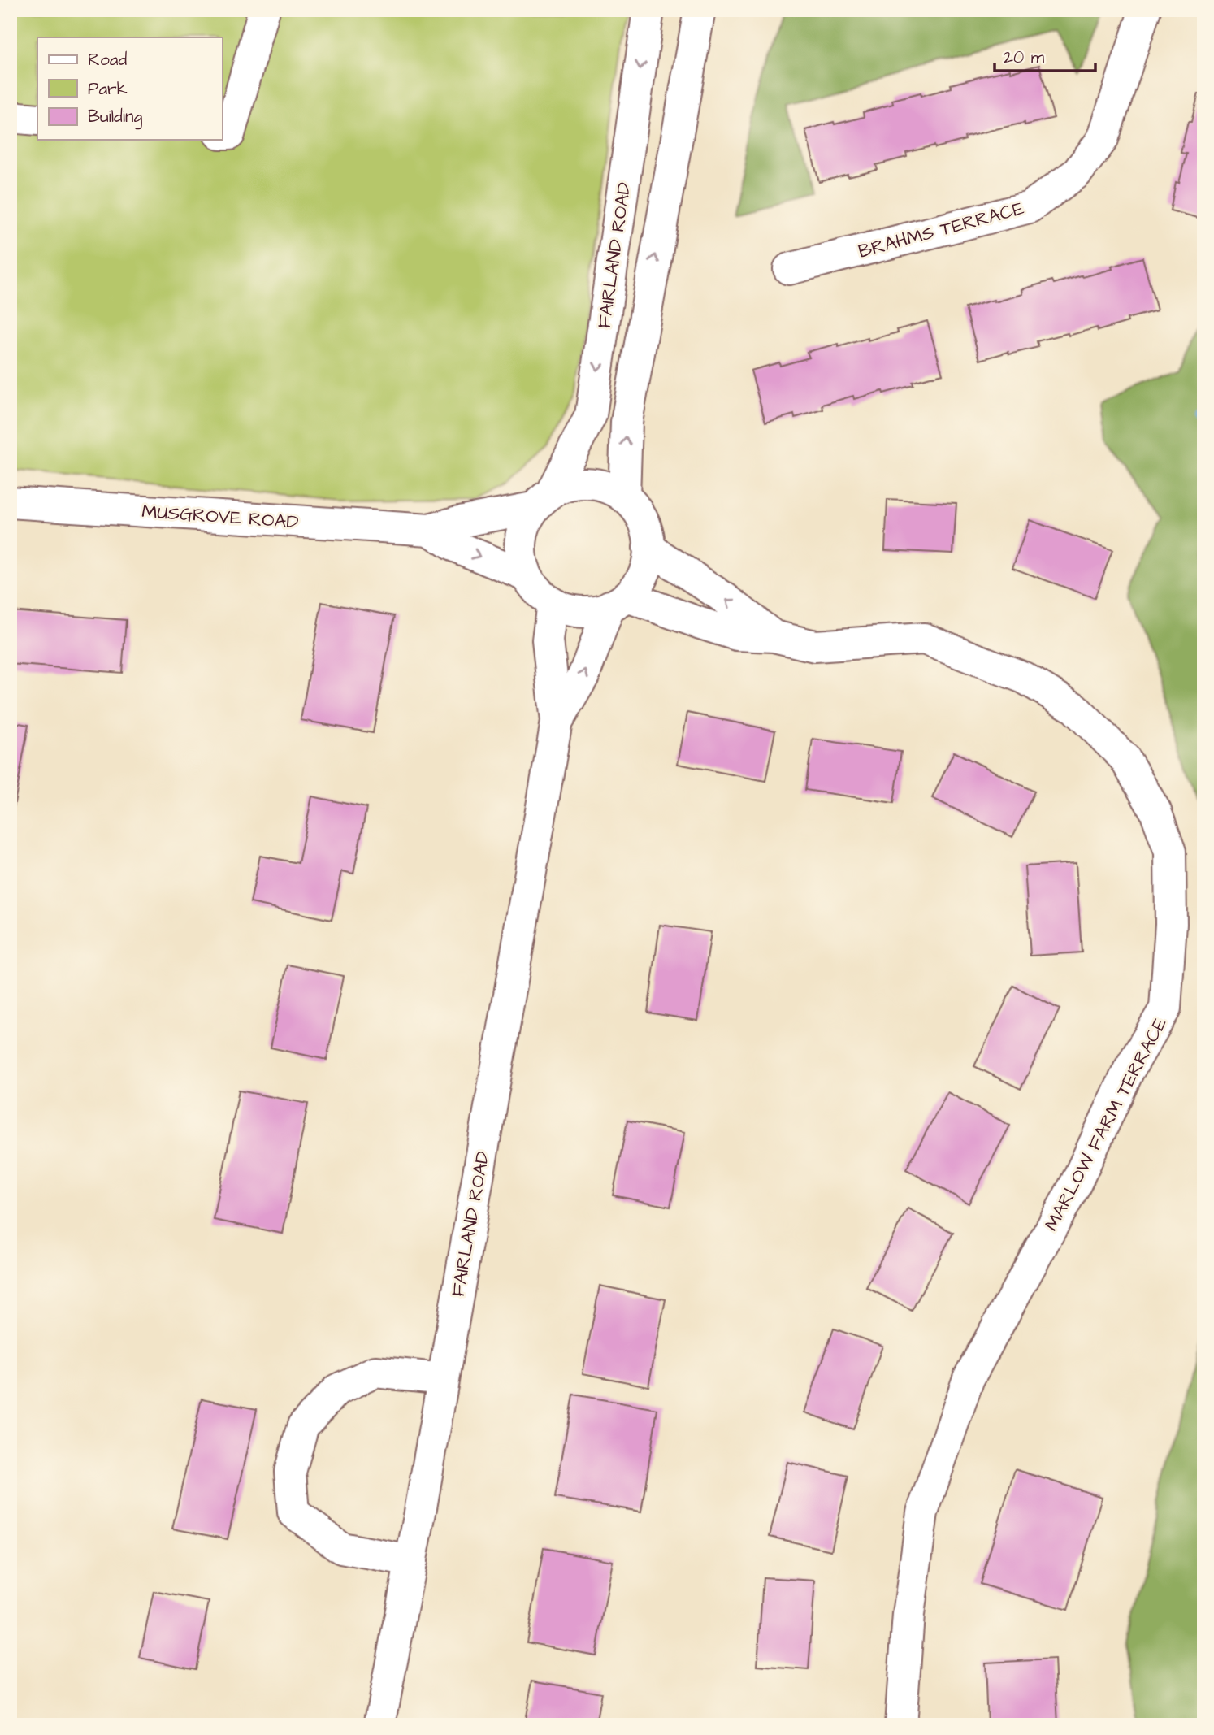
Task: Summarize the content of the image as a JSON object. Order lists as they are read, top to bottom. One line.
{"streets":{"street":["BRAHMS TERRACE","FAIRLAND ROAD","MUSGROVE ROAD","MARLOW FARM TERRACE"]},"crossings":[["FAIRLAND ROAD","MUSGROVE ROAD"],["FAIRLAND ROAD","MARLOW FARM TERRACE"],["MUSGROVE ROAD","MARLOW FARM TERRACE"]],"legend":["Road","Park","Building"],"scale_bar":"20 m"}
